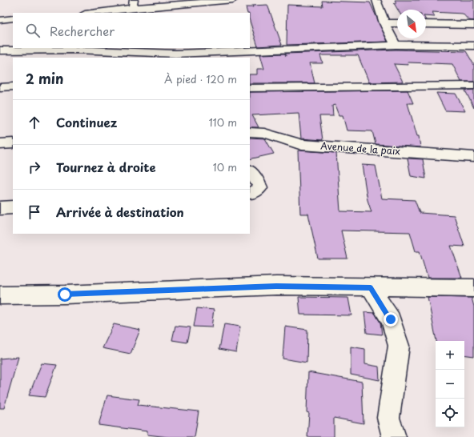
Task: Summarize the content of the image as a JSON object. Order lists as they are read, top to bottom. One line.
{"streets":{"street":["Avenue de la paix"]},"north":"bottom right","page":{"search":"Rechercher","heading":["2 min","À pied · 120 m"],"list":[["Continuez","110 m"],["Tournez à droite","10 m"],"Arrivée à destination"],"map_buttons":["+","−"]}}
